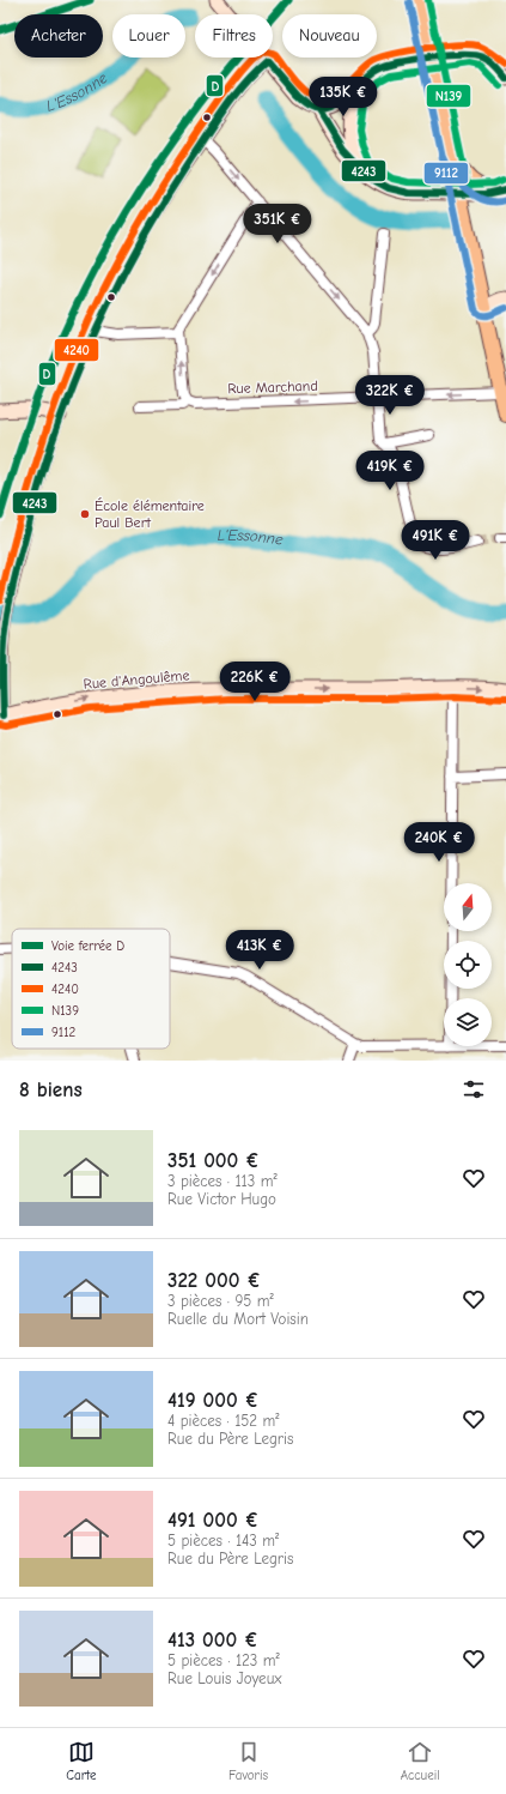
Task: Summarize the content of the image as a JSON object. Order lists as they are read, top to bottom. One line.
{"streets":{"street":["Rue Marchand","Rue d'Angoulême"]},"one_way":["Rue Marchand","Rue d'Angoulême"],"water":["L'Essonne"],"places":["École élémentaire Paul Bert"],"lines":["rail line D","transit line N139","transit line 9112","transit line 4240","transit line 4243"],"legend":["Voie ferrée D","4243","4240","N139","9112"],"north":"top","page":{"chip":["Acheter","Louer","Filtres","Nouveau"],"price":["135K €","351K €","322K €","419K €","491K €","226K €","240K €","413K €"],"heading":"8 biens","list":[{"name":"351 000 €","note":"3 pièces · 113 m² · Rue Victor Hugo"},{"name":"322 000 €","note":"3 pièces · 95 m² · Ruelle du Mort Voisin"},{"name":"419 000 €","note":"4 pièces · 152 m² · Rue du Père Legris"},{"name":"491 000 €","note":"5 pièces · 143 m² · Rue du Père Legris"},{"name":"413 000 €","note":"5 pièces · 123 m² · Rue Louis Joyeux"}],"tabs":["Carte","Favoris","Accueil"]}}
